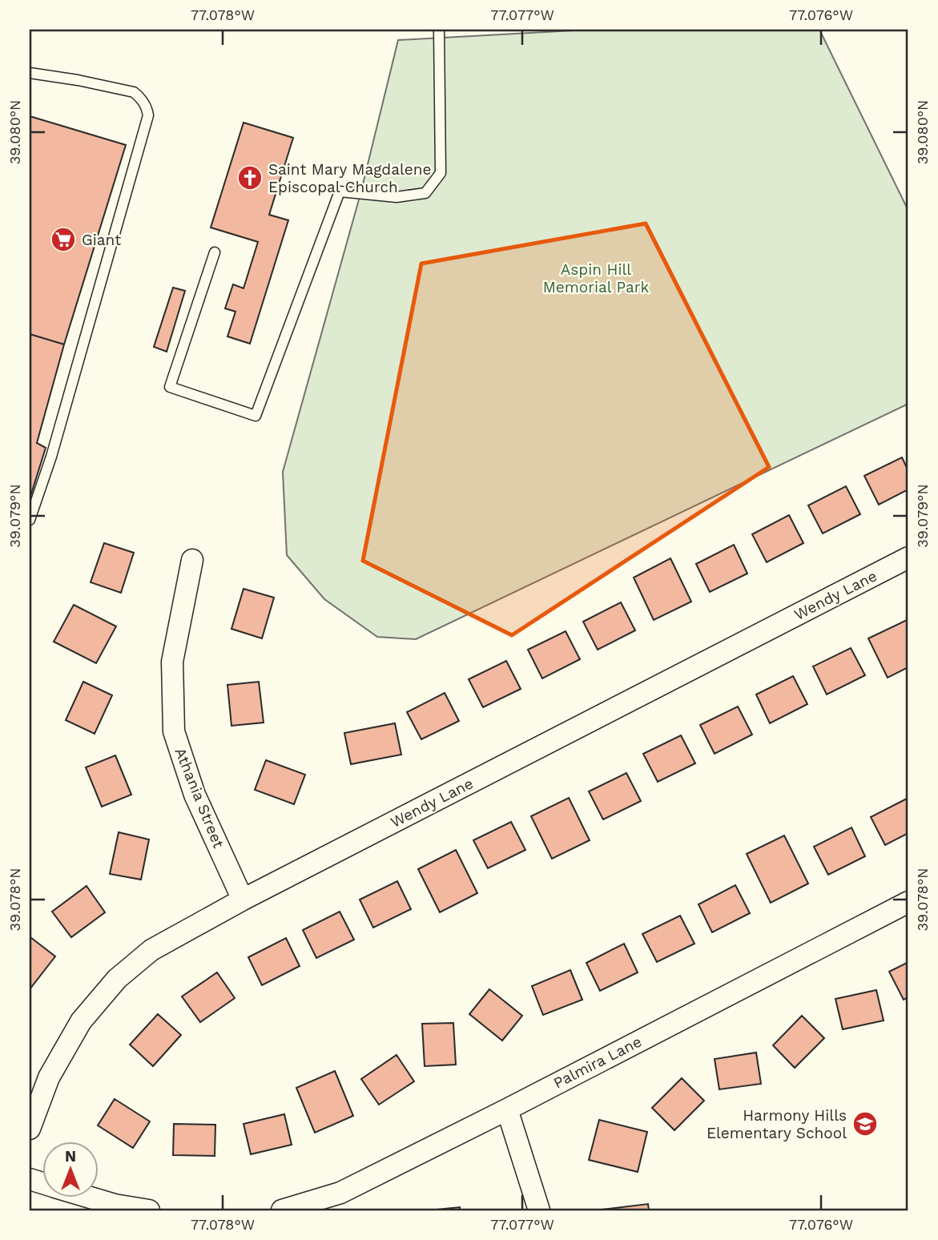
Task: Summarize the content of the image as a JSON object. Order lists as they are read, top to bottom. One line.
{"streets":{"street":["Wendy Lane","Athania Street","Palmira Lane"]},"crossings":[["Wendy Lane","Athania Street"]],"parks":["Aspin Hill Memorial Park"],"places":{"church":["Saint Mary Magdalene Episcopal Church"],"supermarket":["Giant"],"school or university":["Harmony Hills Elementary School"]},"north":"top","coordinates":["77.078°W","77.077°W","77.076°W","39.080°N","39.079°N","39.078°N"]}
